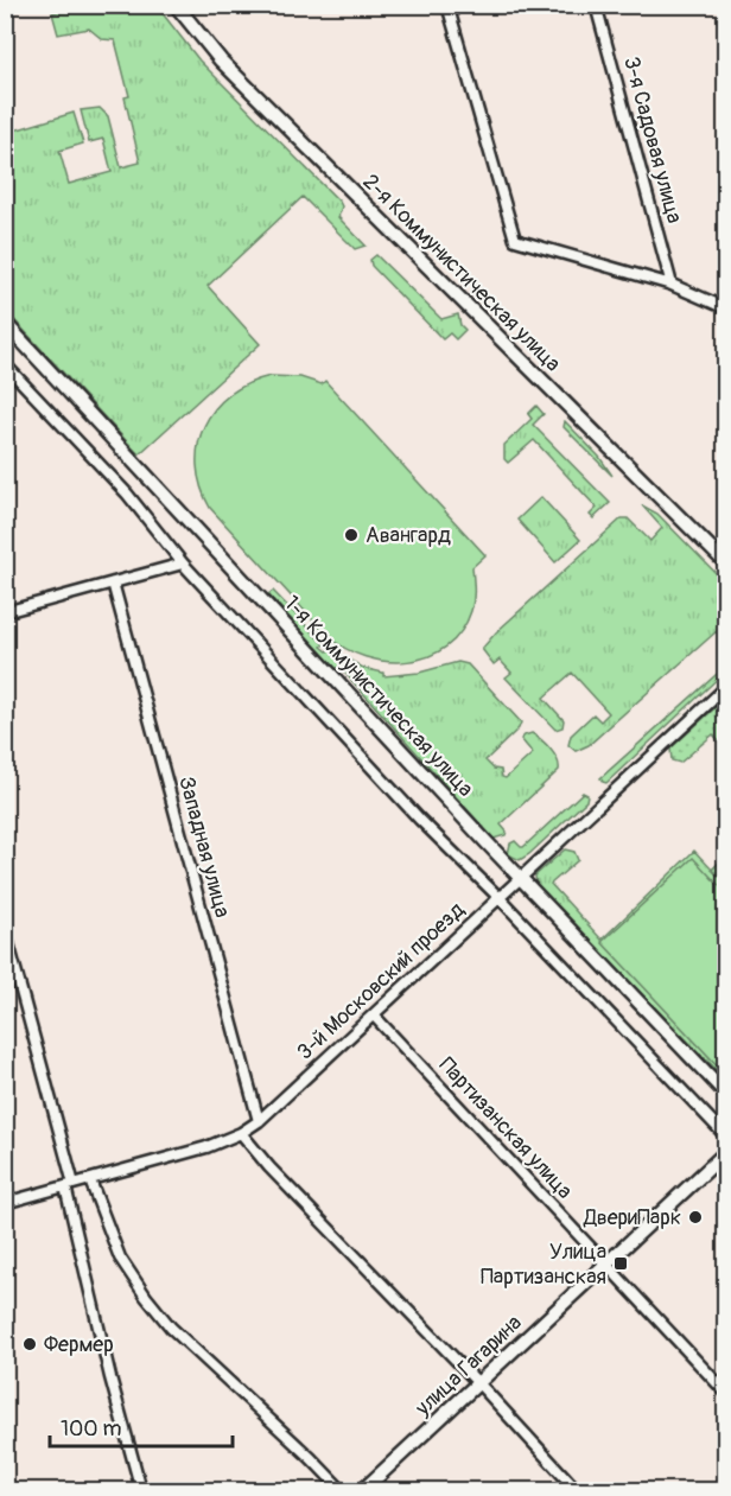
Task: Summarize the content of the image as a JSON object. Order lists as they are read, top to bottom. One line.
{"streets":{"street":["3-я Садовая улица","2-я Коммунистическая улица","1-я Коммунистическая улица","Западная улица","3-й Московский проезд","Партизанская улица","улица Гагарина"]},"crossings":[["1-я Коммунистическая улица","3-й Московский проезд"],["Западная улица","3-й Московский проезд"],["3-й Московский проезд","Партизанская улица"],["Партизанская улица","улица Гагарина"]],"places":{"other":["Авангард","ДвериПарк","Фермер"],"transit":["Улица Партизанская"]},"scale_bar":"100 m"}
